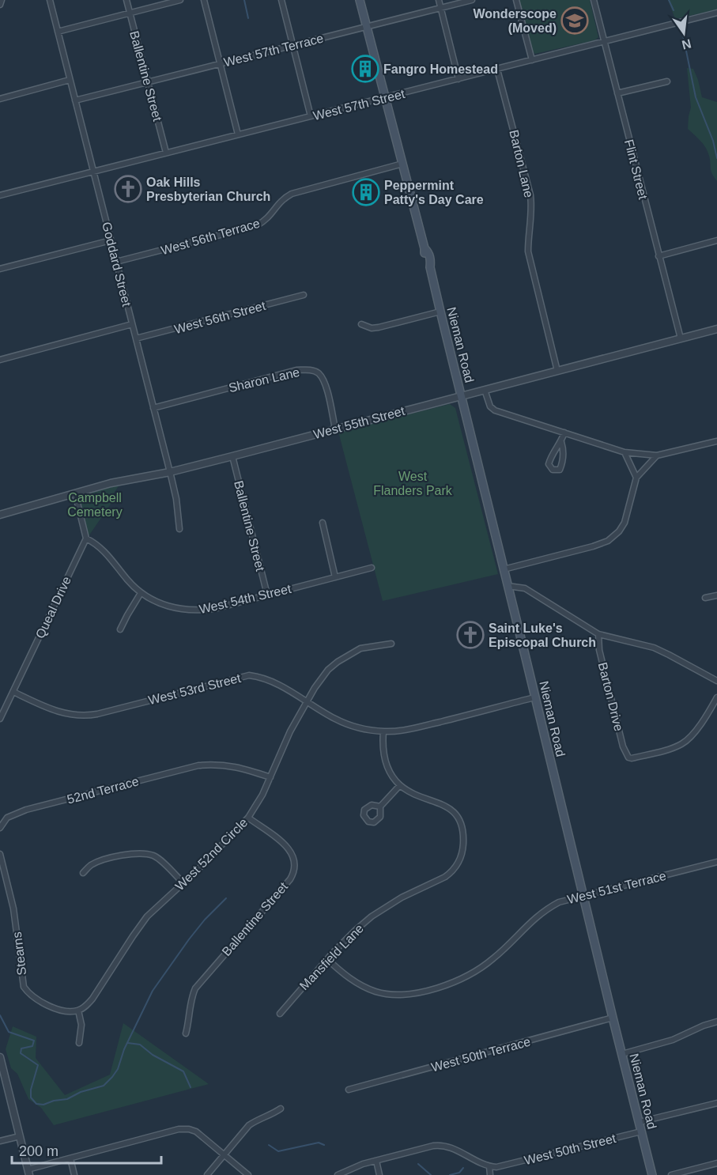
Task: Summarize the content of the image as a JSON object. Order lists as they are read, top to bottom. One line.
{"streets":{"main road":["Nieman Road"],"street":["West 57th Terrace","Ballentine Street","West 57th Street","Barton Lane","Flint Street","West 56th Terrace","Goddard Street","West 56th Street","Sharon Lane","West 55th Street","West 54th Street","Queal Drive","West 53rd Street","Barton Drive","52nd Terrace","West 52nd Circle","West 51st Terrace","Stearns","Mansfield Lane","West 50th Terrace","West 50th Street"]},"crossings":[["West 57th Terrace","Ballentine Street"],["West 57th Terrace","Goddard Street"],["West 57th Terrace","Nieman Road"],["Ballentine Street","West 57th Street"],["Ballentine Street","West 55th Street"],["Ballentine Street","West 54th Street"],["Ballentine Street","West 52nd Circle"],["West 57th Street","Barton Lane"],["West 57th Street","Flint Street"],["West 57th Street","Goddard Street"],["West 57th Street","Nieman Road"],["Barton Lane","West 55th Street"],["Flint Street","West 55th Street"],["West 56th Terrace","Goddard Street"],["West 56th Terrace","Nieman Road"],["Goddard Street","West 56th Street"],["Goddard Street","Sharon Lane"],["Goddard Street","West 55th Street"],["Nieman Road","West 55th Street"],["Nieman Road","West 53rd Street"],["Nieman Road","West 51st Terrace"],["Nieman Road","West 50th Terrace"],["Nieman Road","West 50th Street"],["Sharon Lane","West 55th Street"],["West 54th Street","Queal Drive"],["Queal Drive","West 53rd Street"],["West 53rd Street","West 52nd Circle"],["52nd Terrace","West 52nd Circle"],["West 52nd Circle","Stearns"],["West 51st Terrace","Mansfield Lane"]],"parks":["West Flanders Park","Campbell Cemetery"],"places":{"school or university":["Wonderscope (Moved)"],"building":["Fangro Homestead","Peppermint Patty's Day Care"],"church":["Oak Hills Presbyterian Church","Saint Luke's Episcopal Church"]},"scale_bar":"200 m","north":"bottom"}
